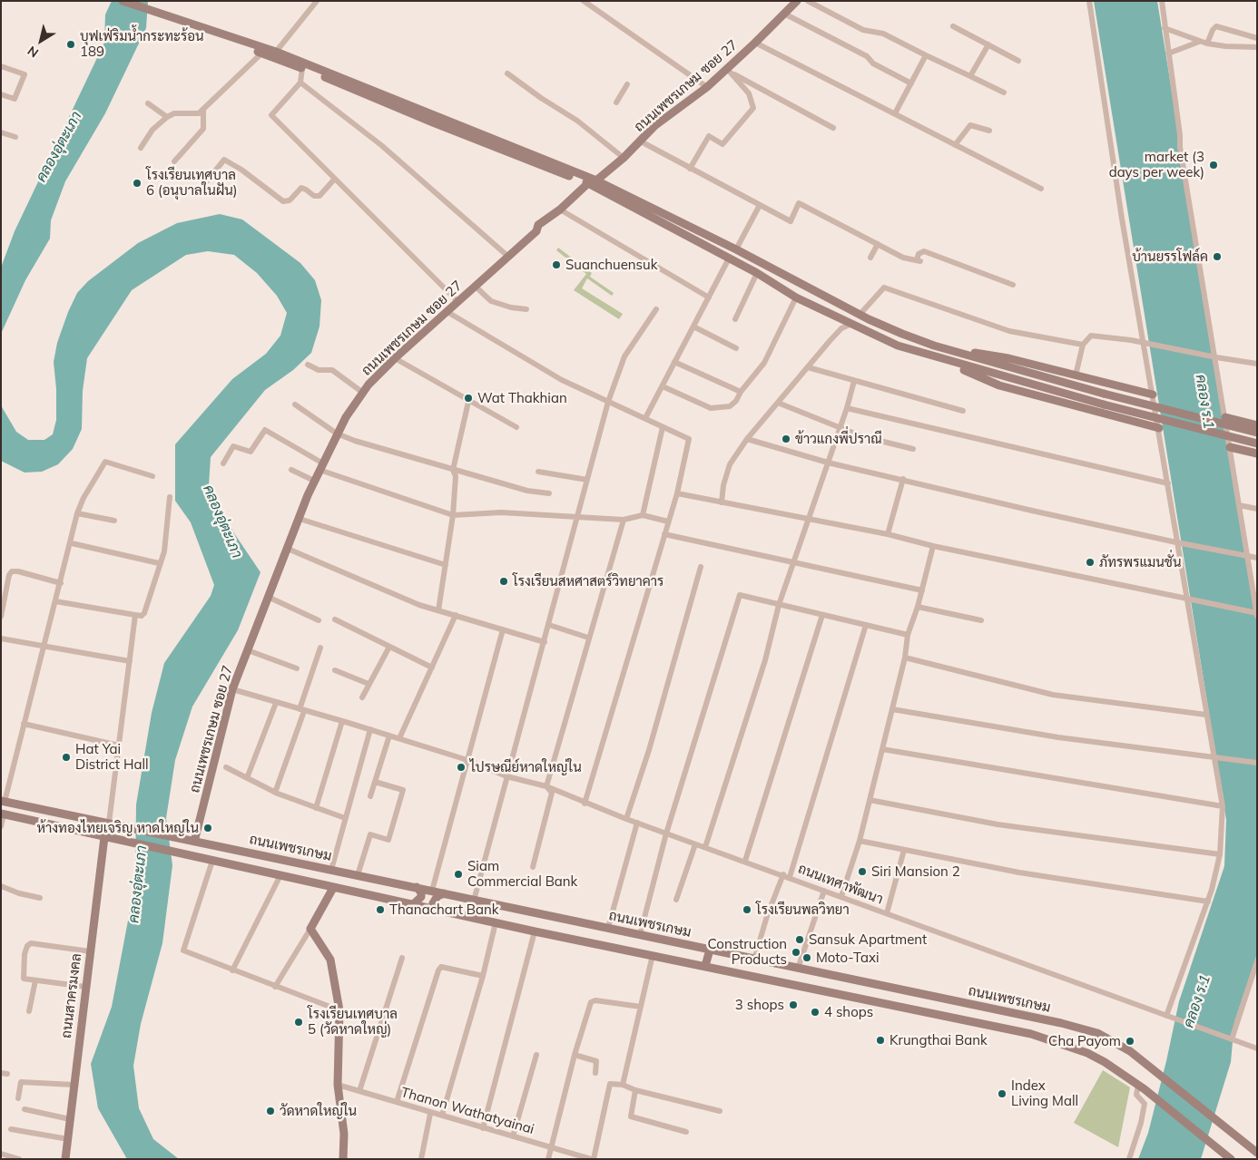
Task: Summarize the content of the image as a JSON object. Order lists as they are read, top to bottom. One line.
{"streets":{"main road":["ถนนเพชรเกษม ซอย 27","ถนนเพชรเกษม","ถนนสาครมงคล"],"street":["ถนนเทศาพัฒนา","Thanon Wathatyainai"]},"crossings":[["ถนนเพชรเกษม ซอย 27","ถนนเพชรเกษม"],["ถนนเพชรเกษม ซอย 27","ถนนเทศาพัฒนา"]],"water":["คลองอุ่ตะเภา","คลอง ร.1"],"places":["บุฟเฟ่ริมน้ำกระทะร้อน 189","market (3 days per week)","โรงเรียนเทศบาล 6 (อนุบาลในฝัน)","บ้านยรรโฟล์ค","Suanchuensuk","Wat Thakhian","ข้าวแกงพี่ปราณี","ภัทรพรแมนชั่น","โรงเรียนสหศาสตร์วิทยาคาร","Hat Yai District Hall","ไปรษณีย์หาดใหญ่ใน","ห้างทองไทยเจริญ หาดใหญ่ใน","Siri Mansion 2","Siam Commercial Bank","Thanachart Bank","โรงเรียนพลวิทยา","Sansuk Apartment","Construction Products","Moto-Taxi","3 shops","4 shops","โรงเรียนเทศบาล 5 (วัดหาดใหญ่)","Krungthai Bank","Cha Payom","Index Living Mall","วัดหาดใหญ่ใน"],"north":"bottom left"}
